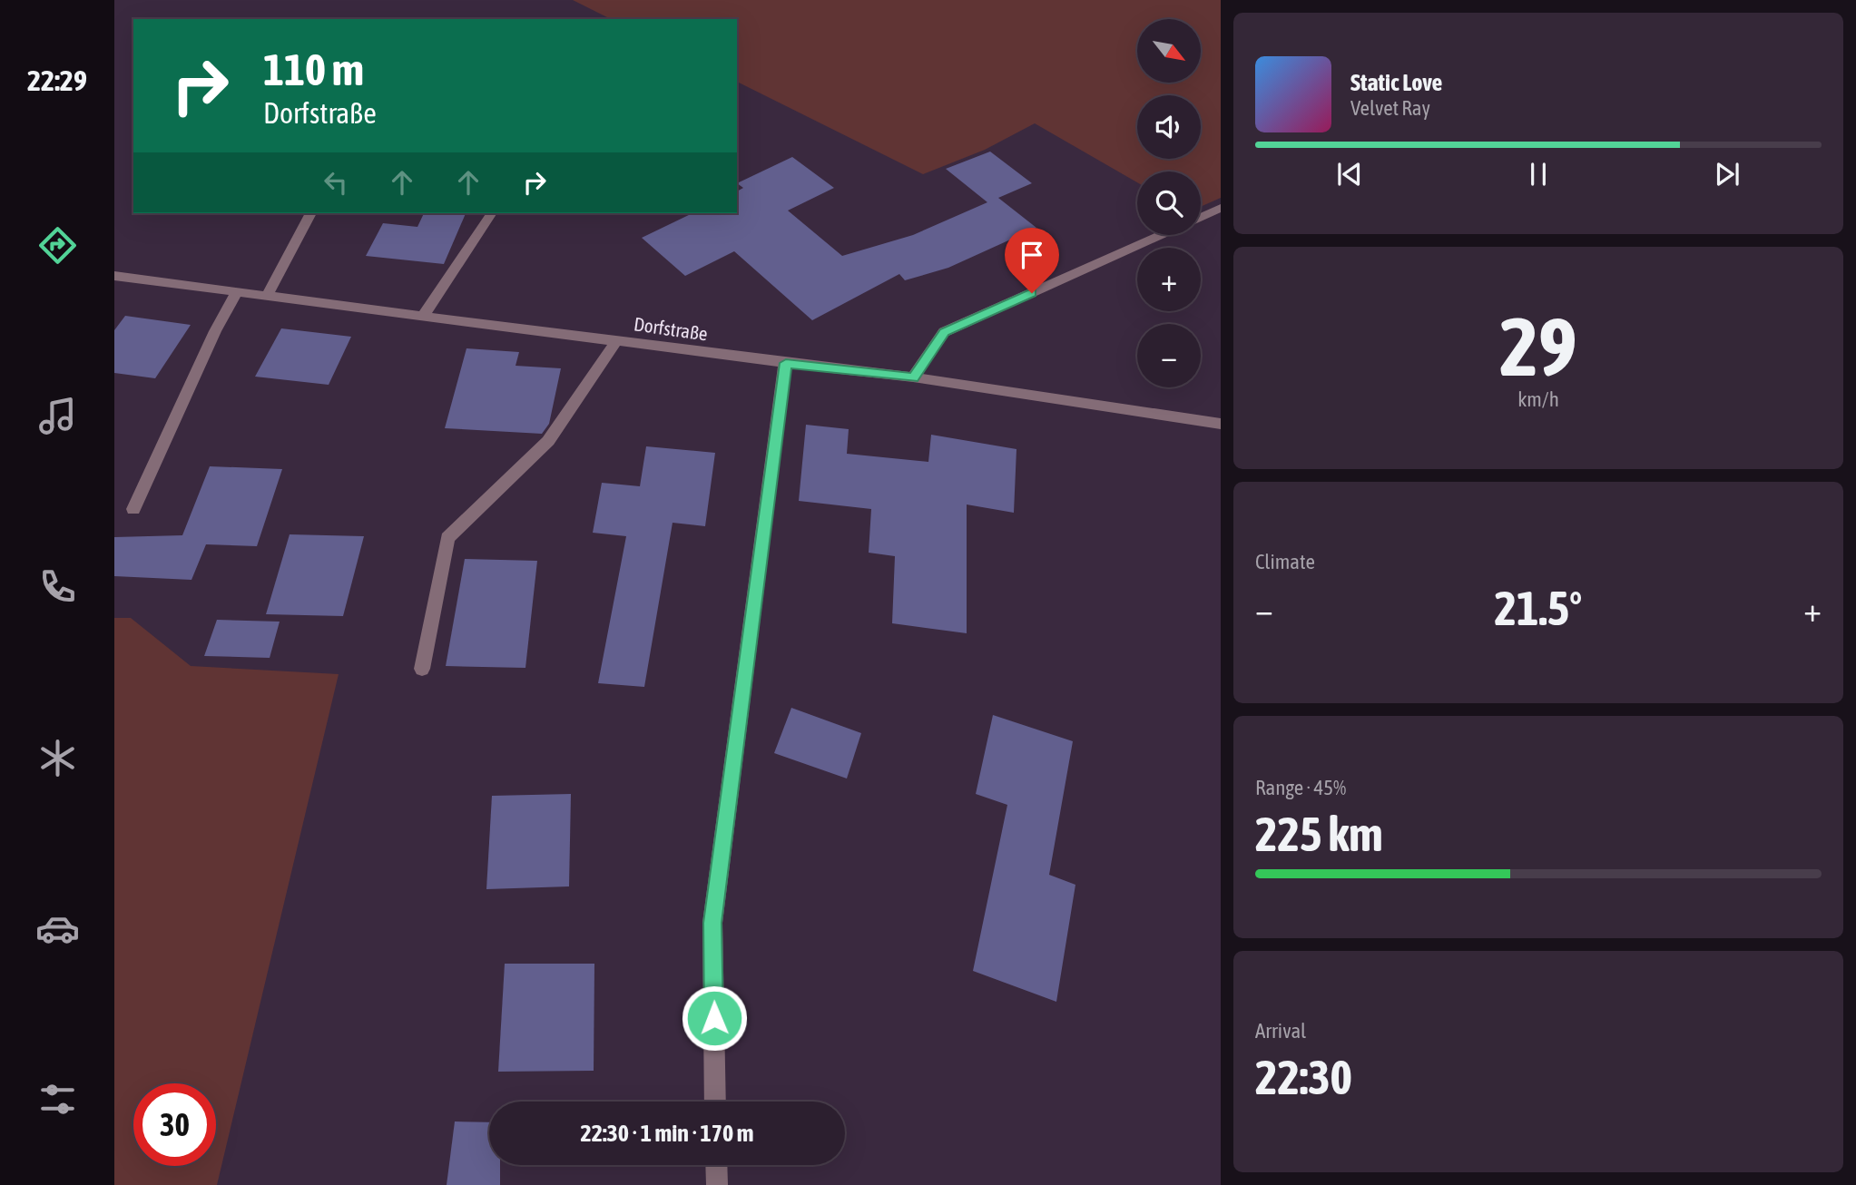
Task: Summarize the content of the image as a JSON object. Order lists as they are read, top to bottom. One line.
{"streets":{"street":["Dorfstraße"]},"north":"bottom right","page":{"tabs":"22:29","map_buttons":["+","−"],"turn":["110 m","Dorfstraße"],"song":["Static Love","Velvet Ray"],"tile":[["29","km/h"],"Climate",["Range · 45%","225 km"],["Arrival","22:30"]],"heat":["−","21.5°","+"],"limit":"30","trip":"22:30 · 1 min · 170 m"}}
